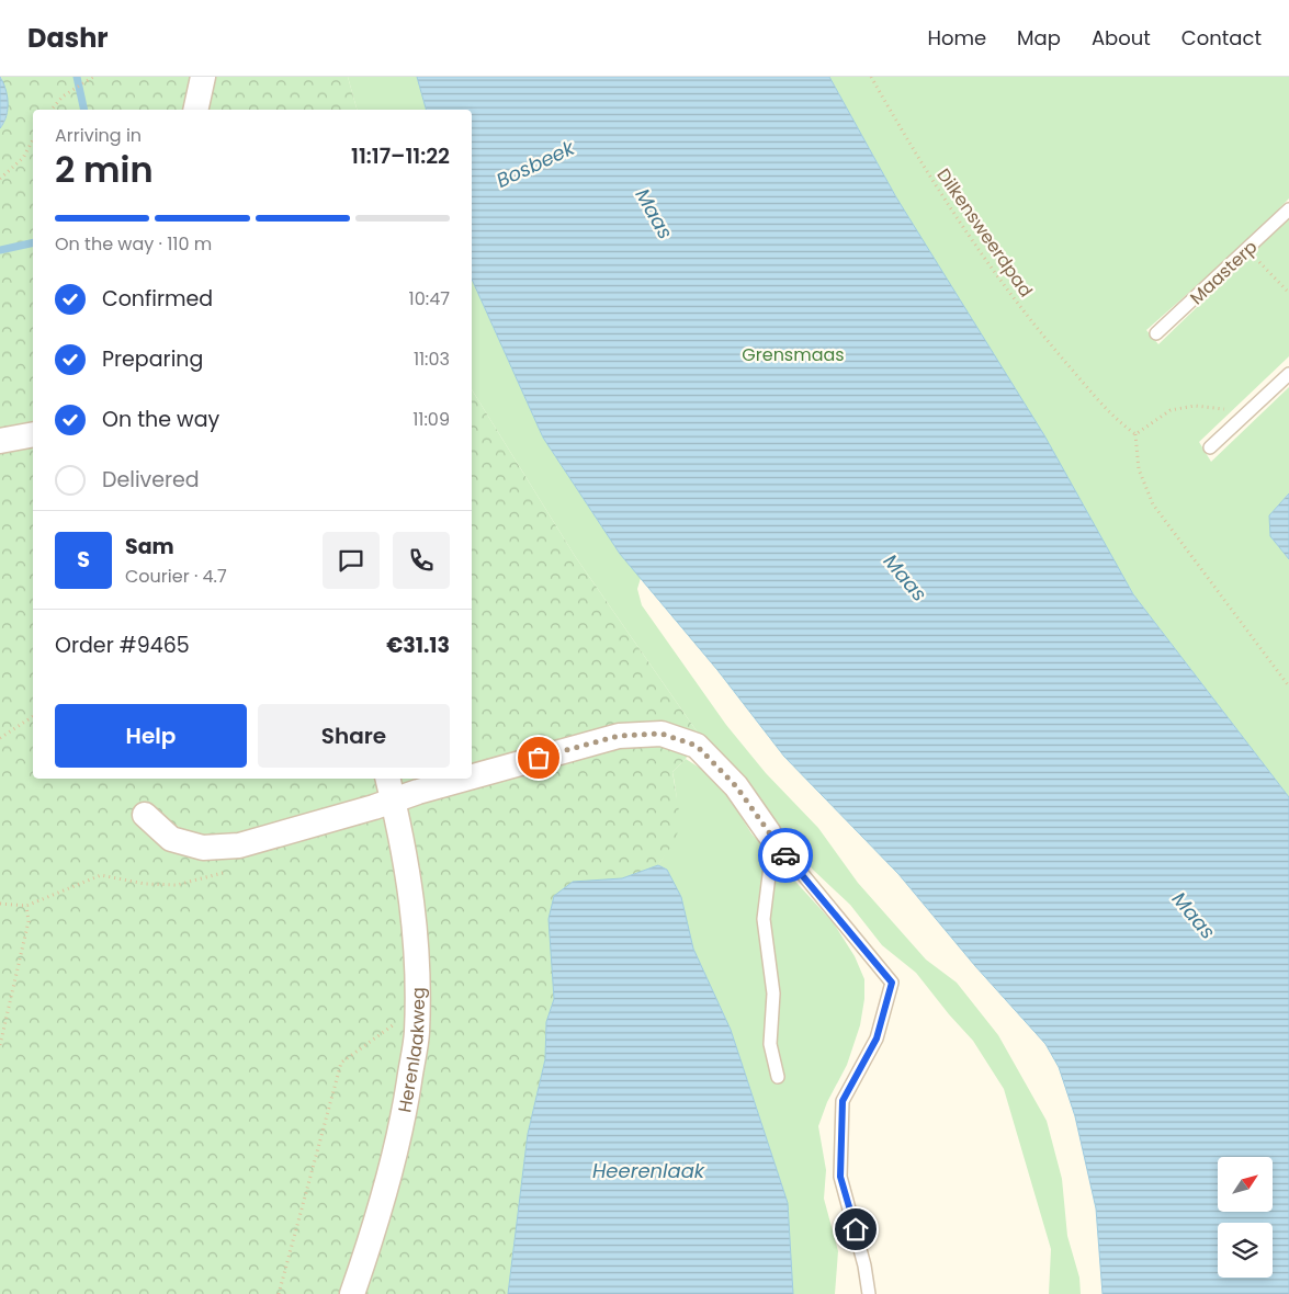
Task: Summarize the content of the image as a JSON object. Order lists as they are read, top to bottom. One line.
{"streets":{"street":["Herenlaakweg"],"lane":["Maasterp"],"path":["Dilkensweerdpad"]},"water":["Bosbeek","Maas","Heerenlaak"],"parks":["Grensmaas"],"north":"top right","page":{"header":"Dashr","nav":["Home","Map","About","Contact"],"heading":["2 min","Arriving in","11:17–11:22"],"panel":["Sam","Courier · 4.7","Order #9465","€31.13"],"bar":"On the way · 110 m","list":[["Confirmed","10:47"],["Preparing","11:03"],["On the way","11:09"],"Delivered"],"round":"S","buttons":["Help","Share"]}}
